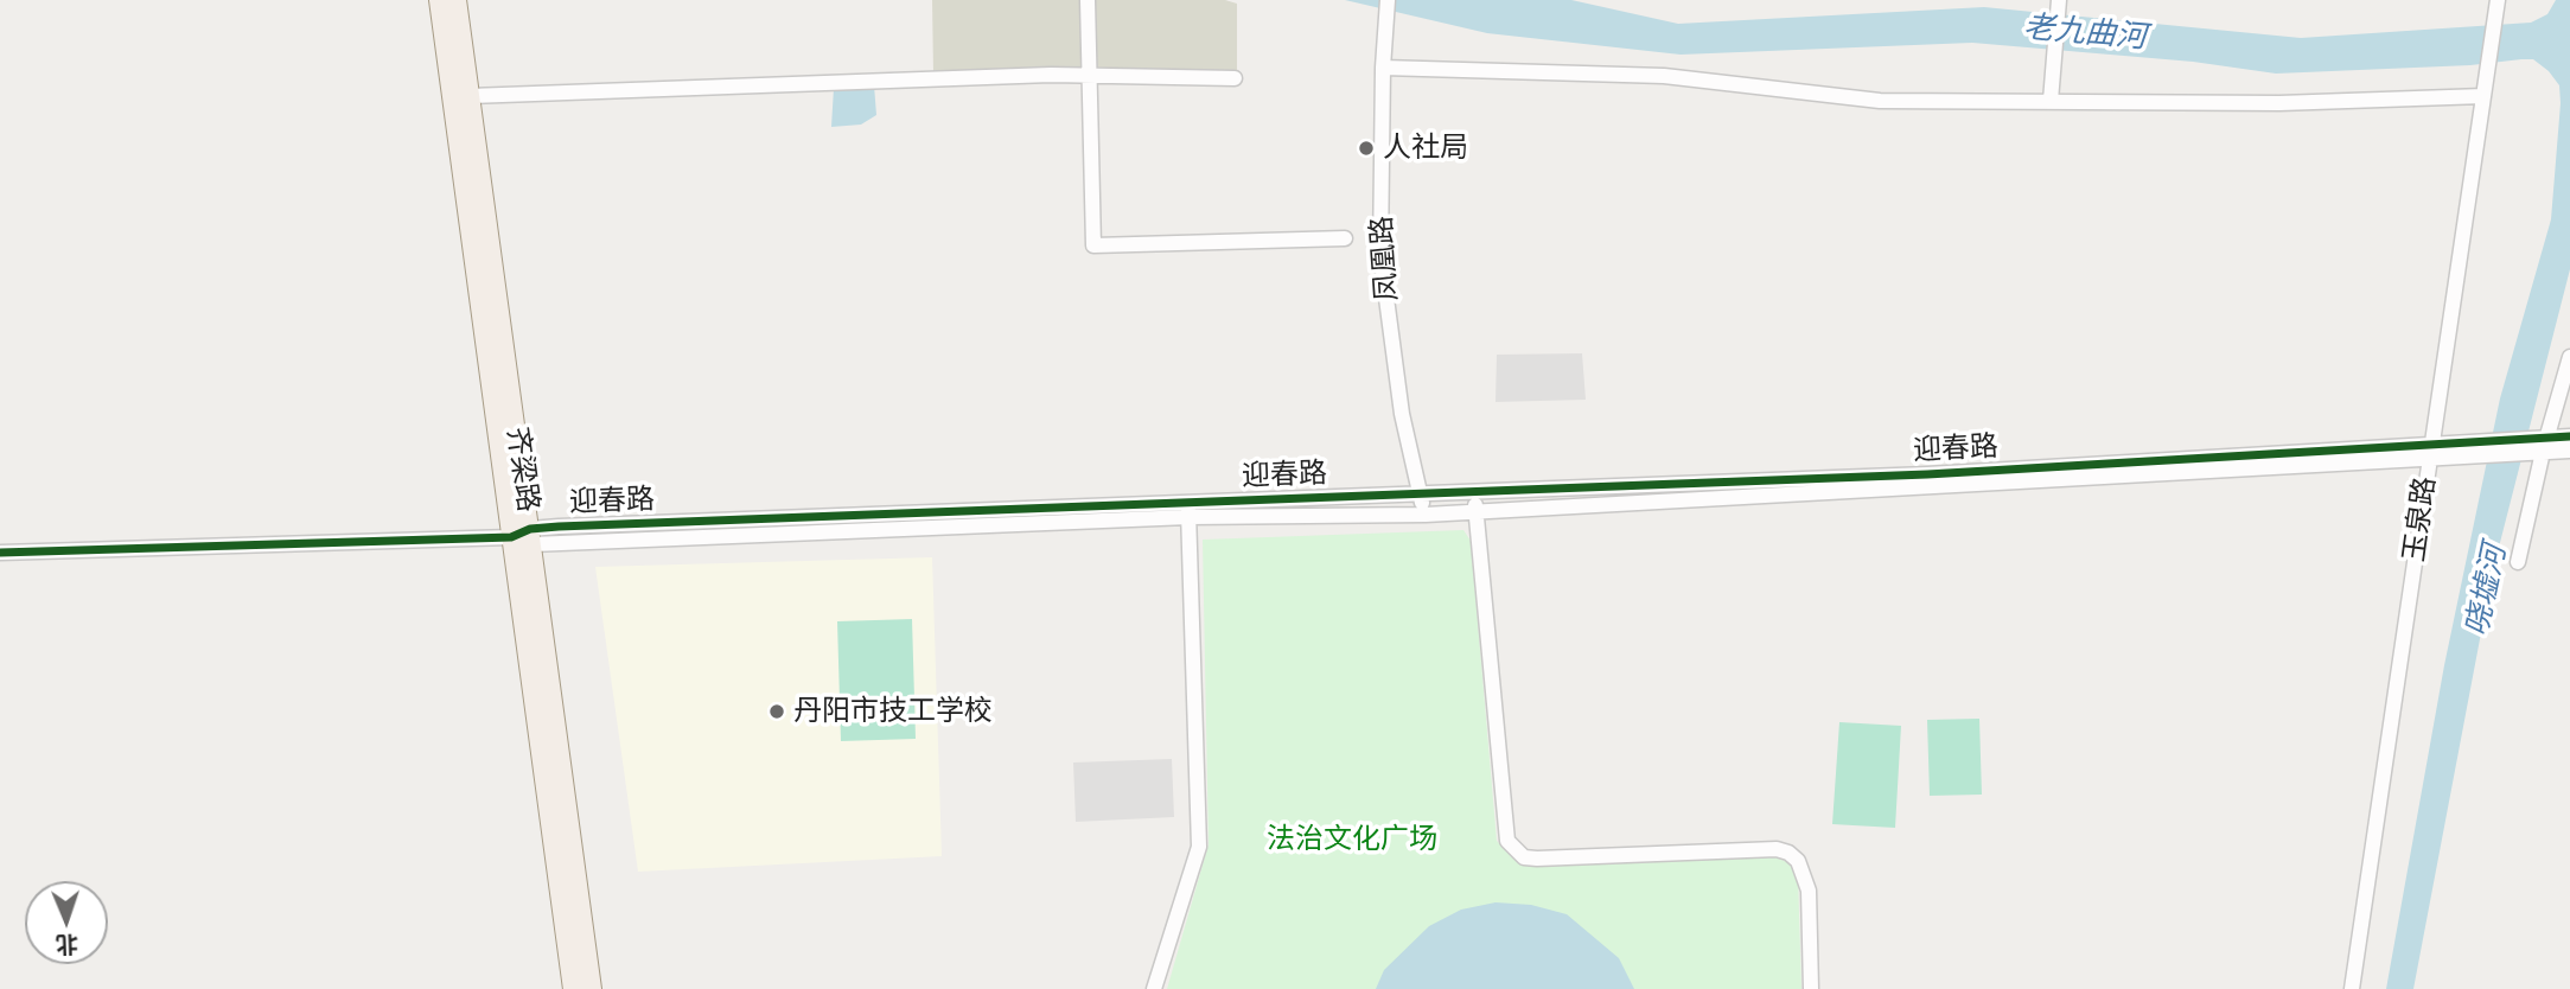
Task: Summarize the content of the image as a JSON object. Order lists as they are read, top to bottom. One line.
{"streets":{"main road":["齐梁路"],"street":["凤凰路","迎春路","玉泉路"]},"crossings":[["凤凰路","迎春路"],["迎春路","齐梁路"],["迎春路","玉泉路"]],"water":["老九曲河","哓墟河"],"parks":["法治文化广场"],"places":["人社局","丹阳市技工学校"],"north":"bottom"}
